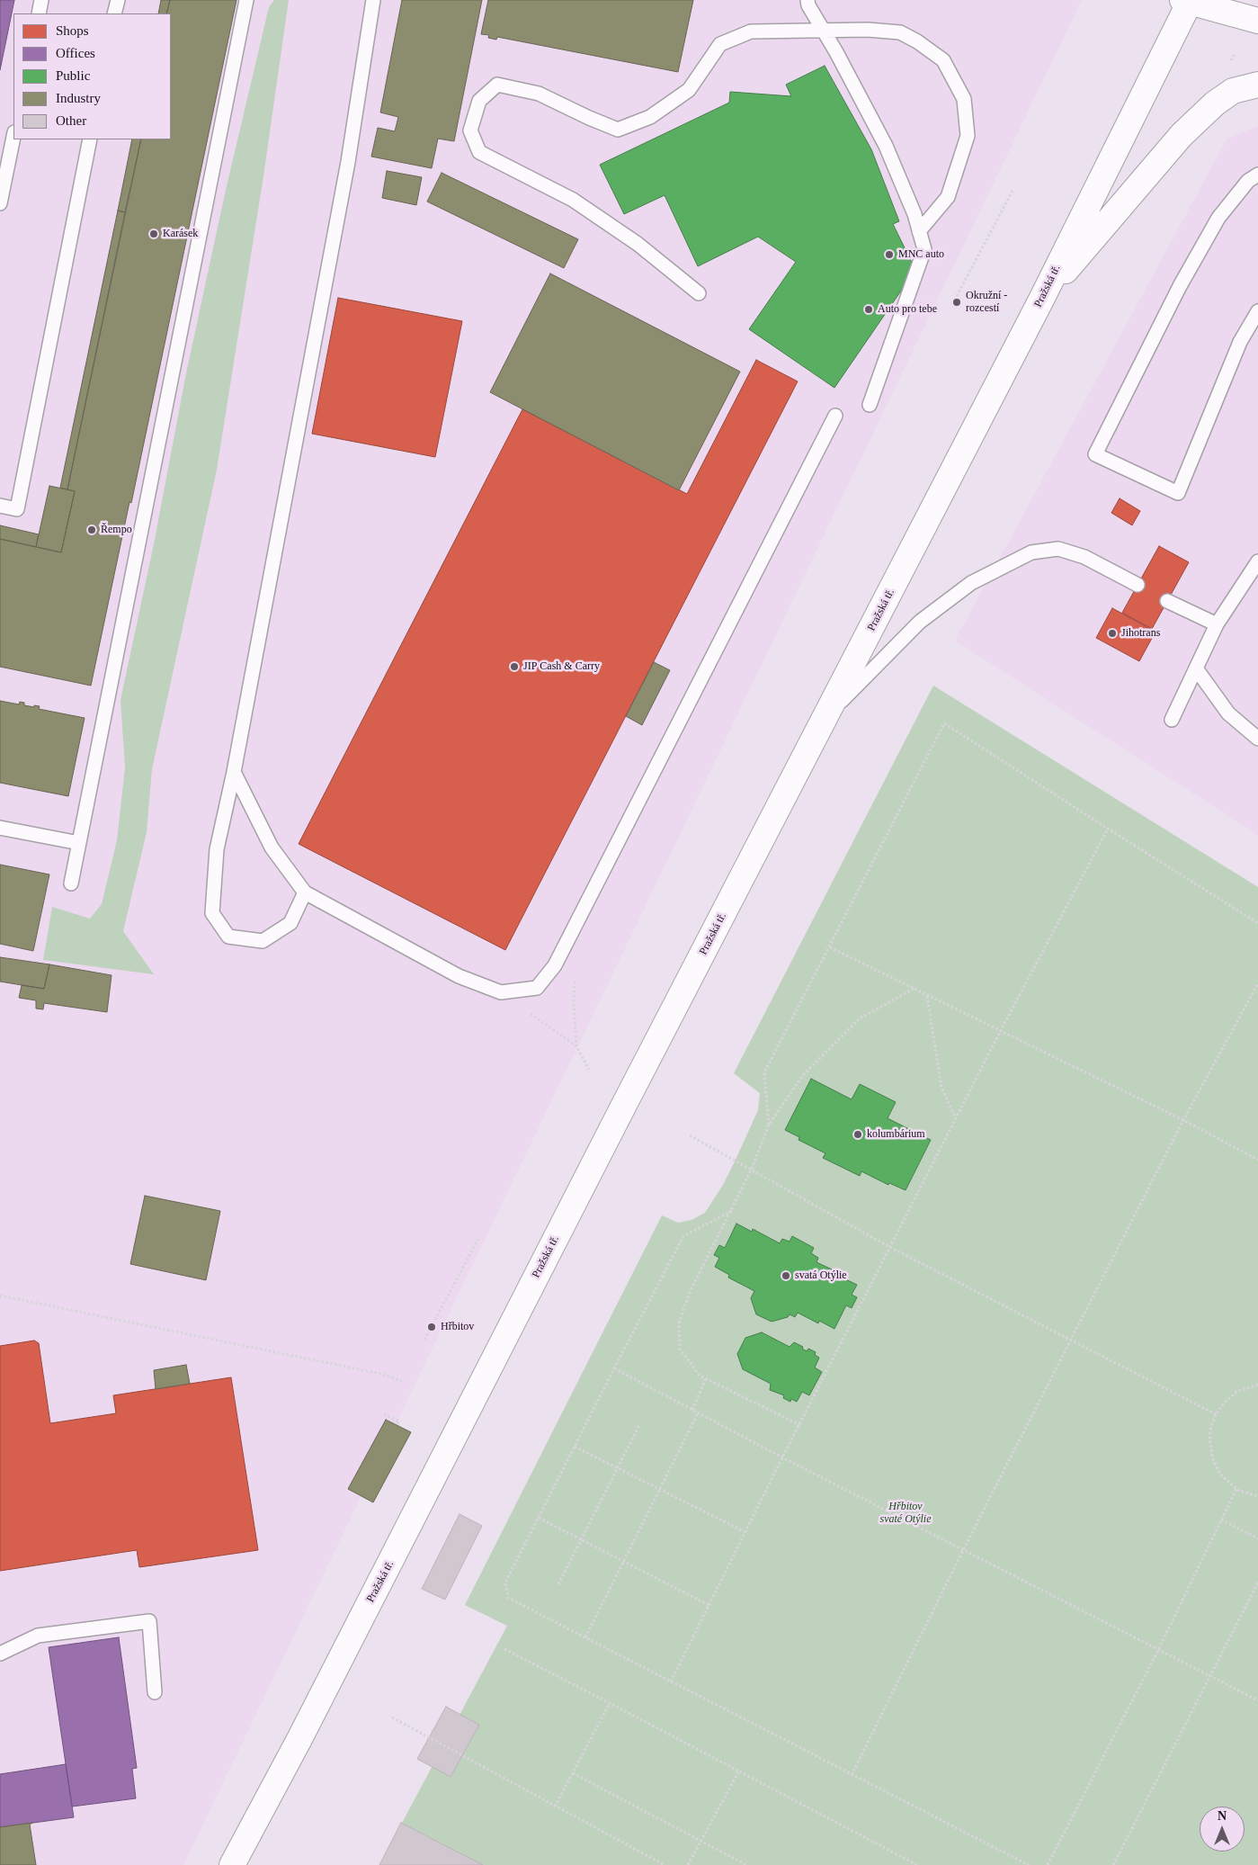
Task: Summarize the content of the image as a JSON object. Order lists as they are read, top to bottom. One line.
{"streets":{"main road":["Pražská tř."]},"parks":["Hřbitov svaté Otýlie"],"places":["Karásek","MNC auto","Okružní - rozcestí","Auto pro tebe","Řempo","Jihotrans","JIP Cash & Carry","kolumbárium","svatá Otýlie","Hřbitov"],"legend":["Shops","Offices","Public","Industry","Other"],"north":"top"}
